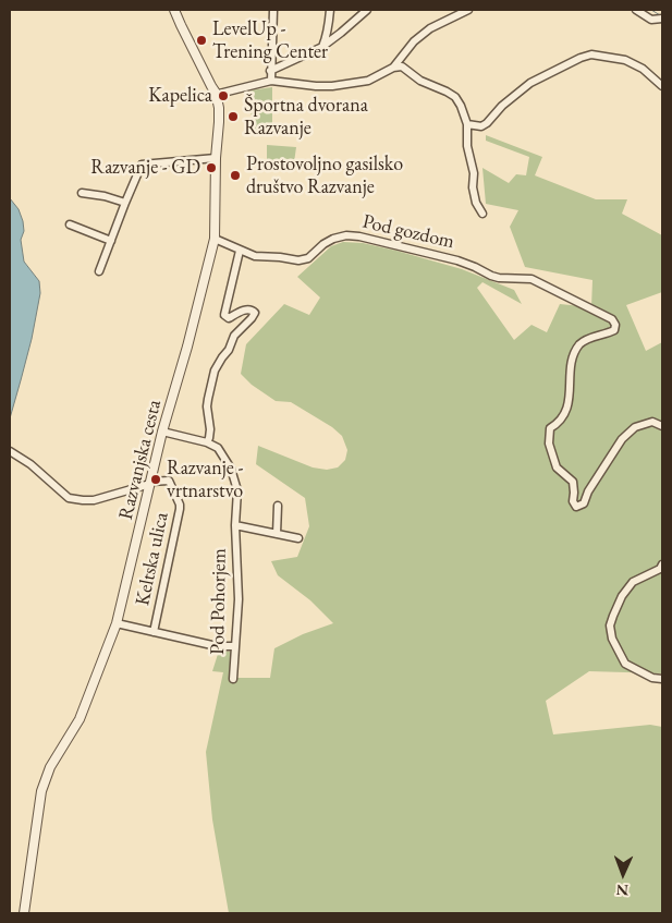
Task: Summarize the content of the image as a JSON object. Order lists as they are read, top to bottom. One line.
{"streets":{"street":["Pod gozdom","Razvanjska cesta","Keltska ulica","Pod Pohorjem"]},"crossings":[["Pod gozdom","Razvanjska cesta"],["Razvanjska cesta","Keltska ulica"]],"places":["LevelUp - Trening Center","Kapelica","Športna dvorana Razvanje","Razvanje - GD","Prostovoljno gasilsko društvo Razvanje","Razvanje - vrtnarstvo"],"north":"bottom"}
